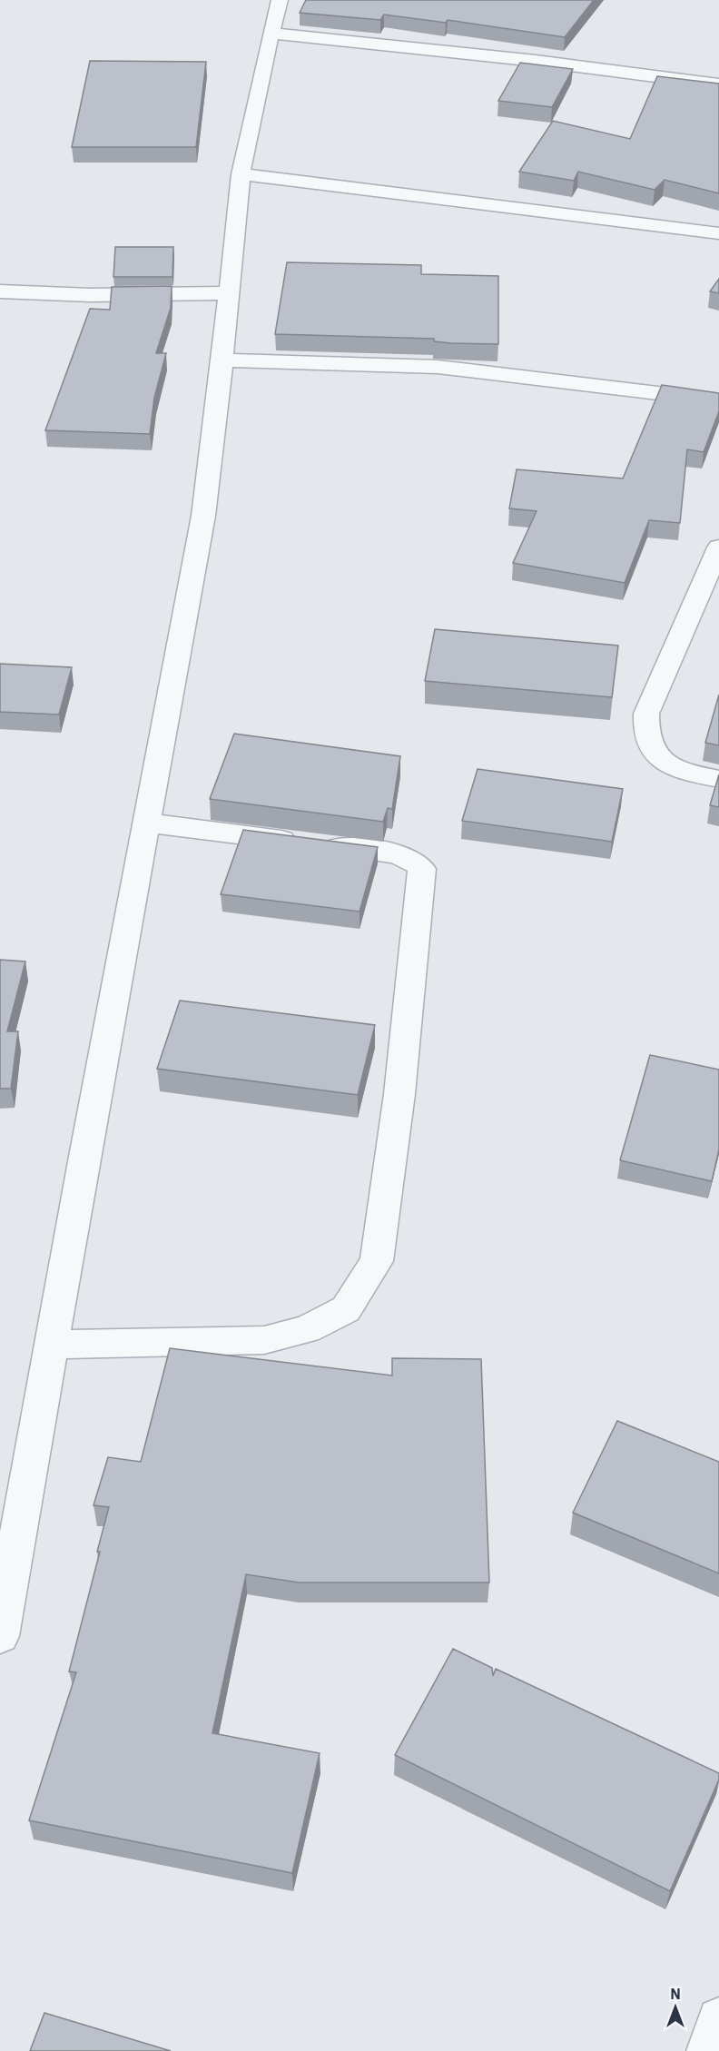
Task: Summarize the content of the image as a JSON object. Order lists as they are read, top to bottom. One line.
{"north":"top"}
